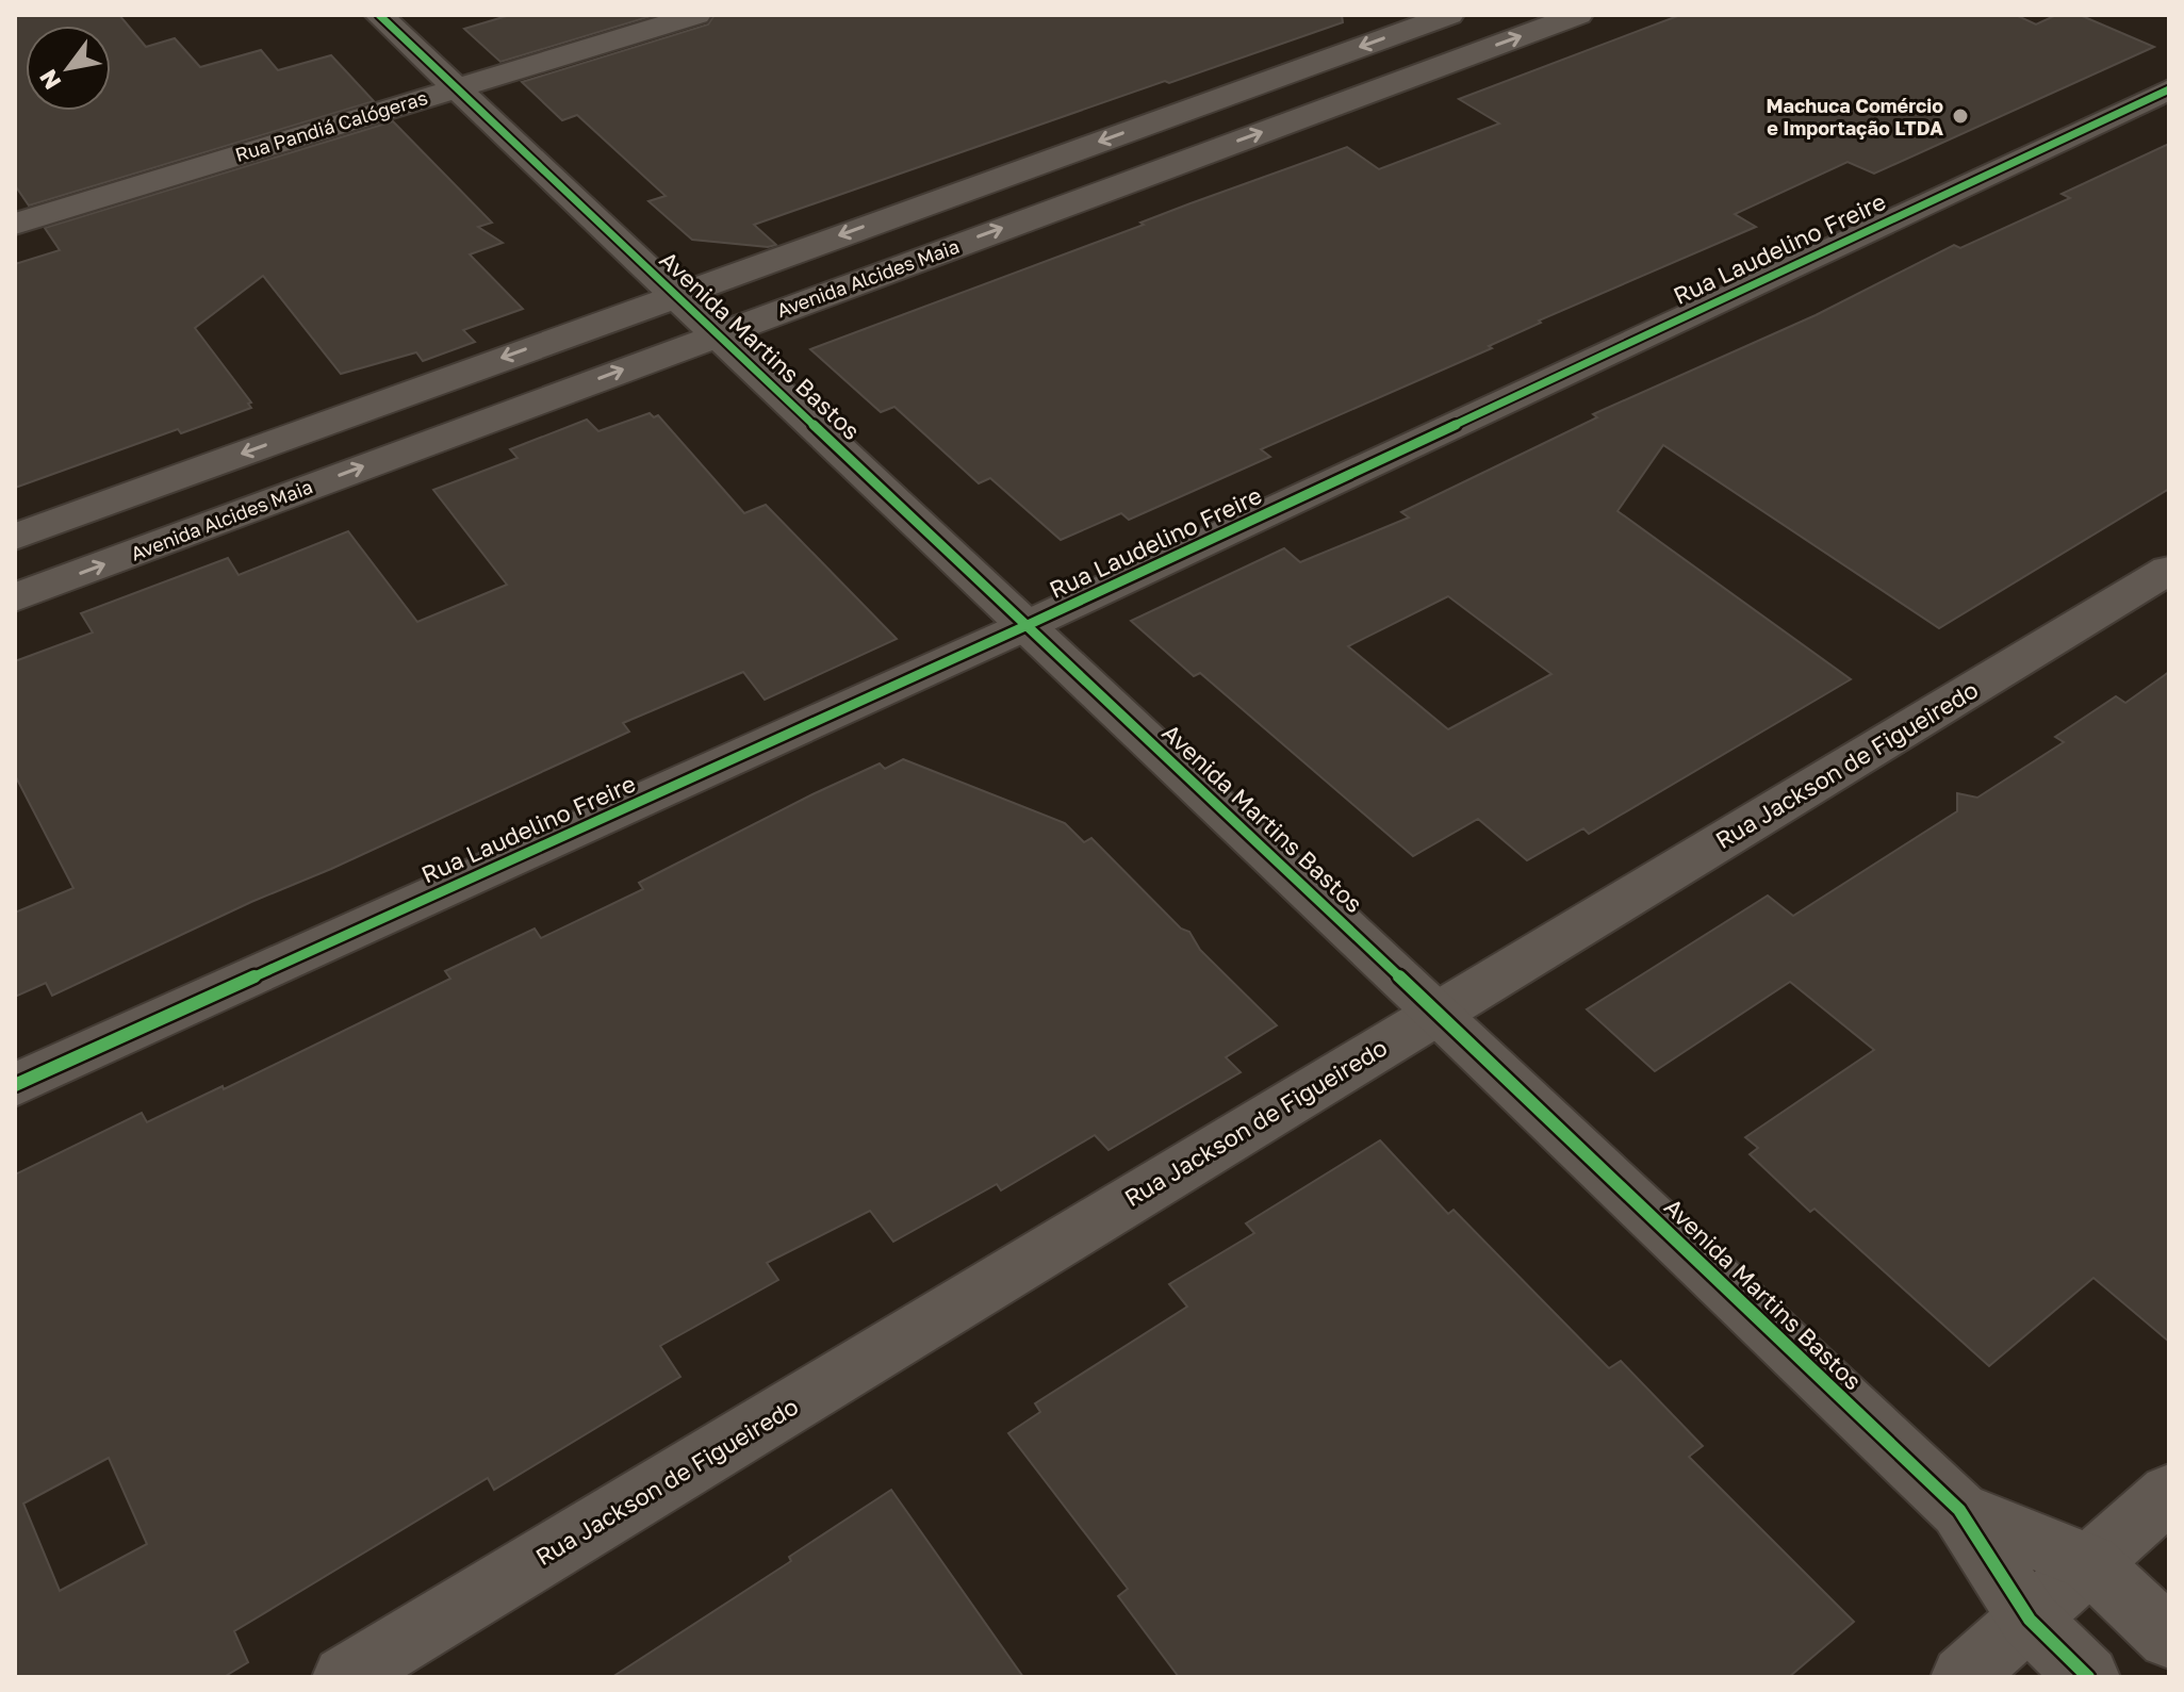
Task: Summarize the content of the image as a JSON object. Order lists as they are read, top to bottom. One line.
{"streets":{"street":["Rua Pandiá Calógeras","Rua Laudelino Freire","Avenida Alcides Maia","Avenida Martins Bastos","Rua Jackson de Figueiredo"]},"crossings":[["Rua Pandiá Calógeras","Avenida Martins Bastos"],["Rua Laudelino Freire","Avenida Martins Bastos"],["Avenida Alcides Maia","Avenida Martins Bastos"],["Avenida Martins Bastos","Rua Jackson de Figueiredo"]],"places":["Machuca Comércio e Importação LTDA"],"north":"bottom left"}
